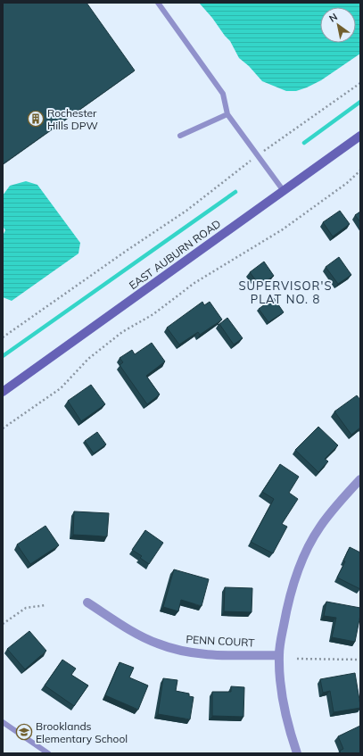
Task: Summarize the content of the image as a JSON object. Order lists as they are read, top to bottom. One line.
{"streets":{"main road":["EAST AUBURN ROAD"],"street":["PENN COURT"]},"districts":["SUPERVISOR'S PLAT NO. 8"],"places":{"building":["Rochester Hills DPW"],"school or university":["Brooklands Elementary School"]},"north":"top left"}
